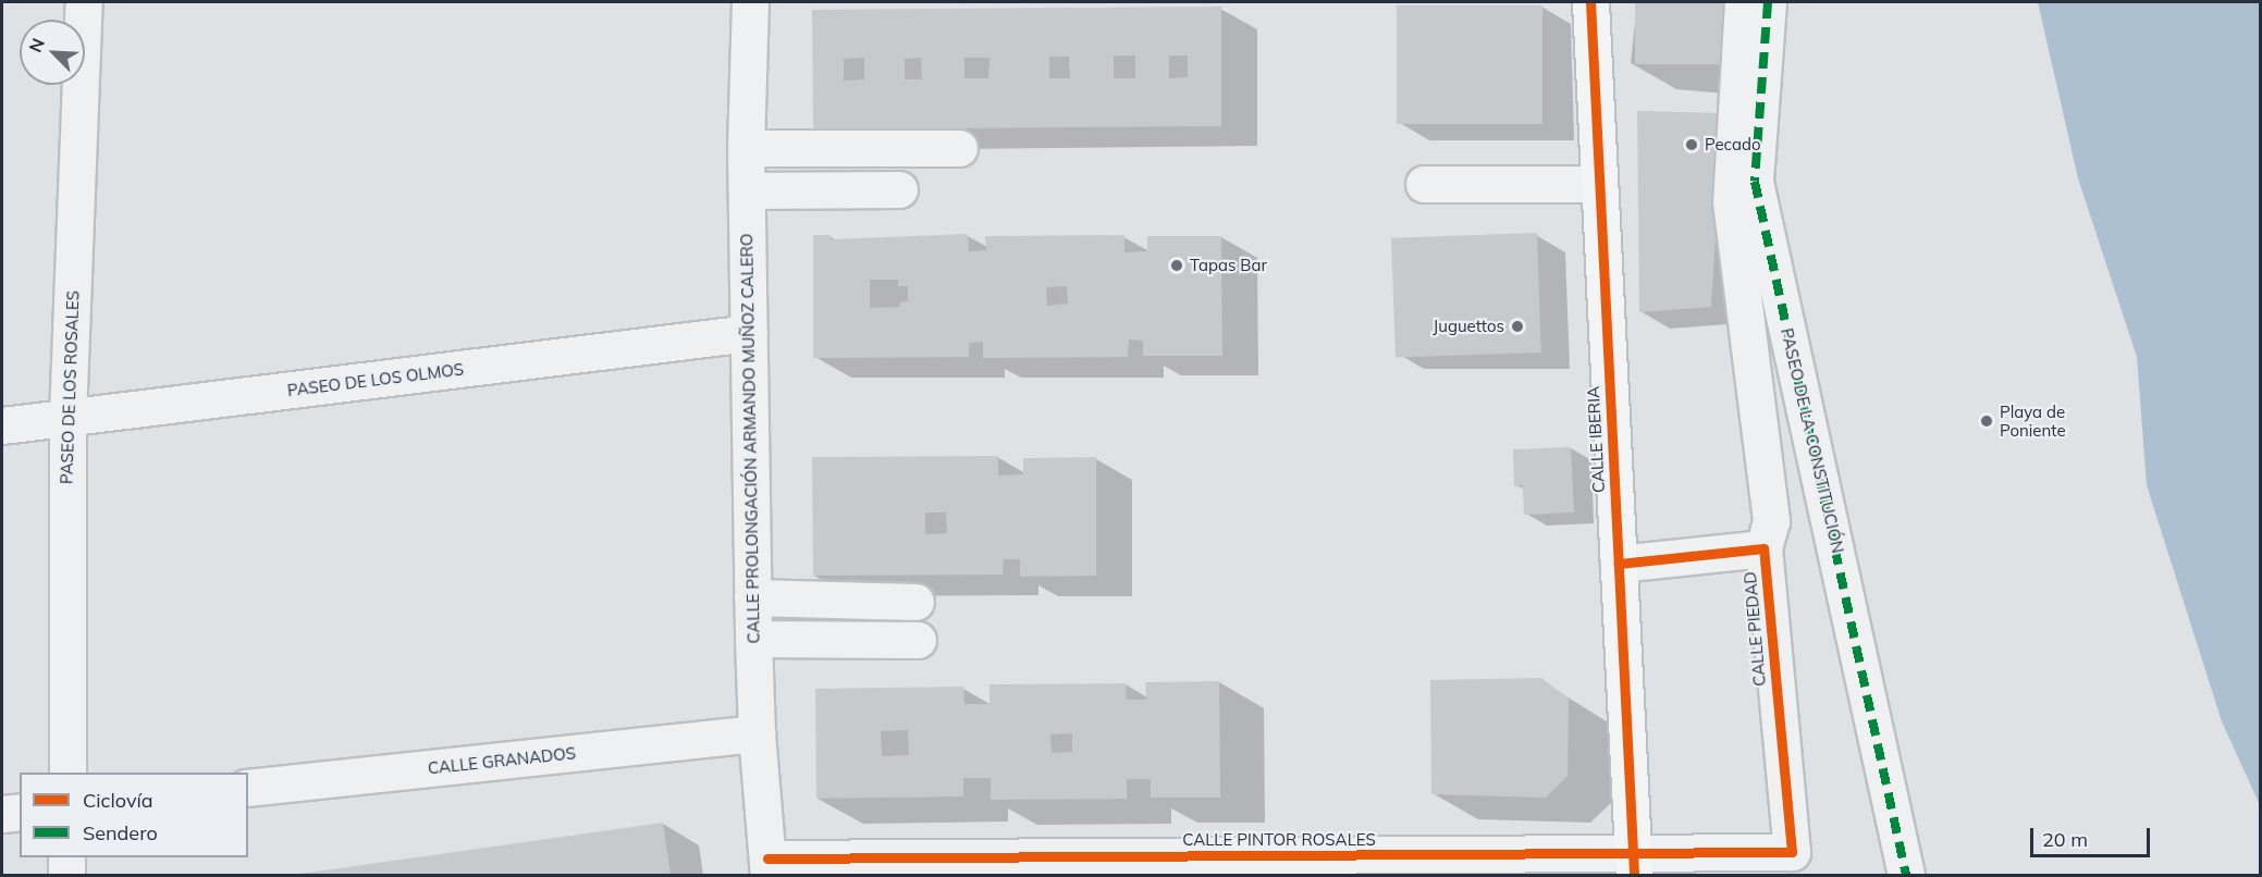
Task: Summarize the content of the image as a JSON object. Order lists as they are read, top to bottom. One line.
{"streets":{"main road":["CALLE IBERIA"],"street":["PASEO DE LOS OLMOS","PASEO DE LOS ROSALES","CALLE PROLONGACIÓN ARMANDO MUÑOZ CALERO","PASEO DE LA CONSTITUCIÓN","CALLE PIEDAD","CALLE GRANADOS","CALLE PINTOR ROSALES"]},"crossings":[["PASEO DE LOS OLMOS","PASEO DE LOS ROSALES"],["PASEO DE LOS OLMOS","CALLE PROLONGACIÓN ARMANDO MUÑOZ CALERO"],["CALLE PROLONGACIÓN ARMANDO MUÑOZ CALERO","CALLE GRANADOS"],["CALLE PROLONGACIÓN ARMANDO MUÑOZ CALERO","CALLE PINTOR ROSALES"],["CALLE IBERIA","CALLE PIEDAD"],["CALLE IBERIA","CALLE PINTOR ROSALES"],["CALLE PIEDAD","CALLE PINTOR ROSALES"]],"places":["Pecado","Tapas Bar","Juguettos","Playa de Poniente"],"legend":["Ciclovía","Sendero"],"scale_bar":"20 m","north":"top left"}
